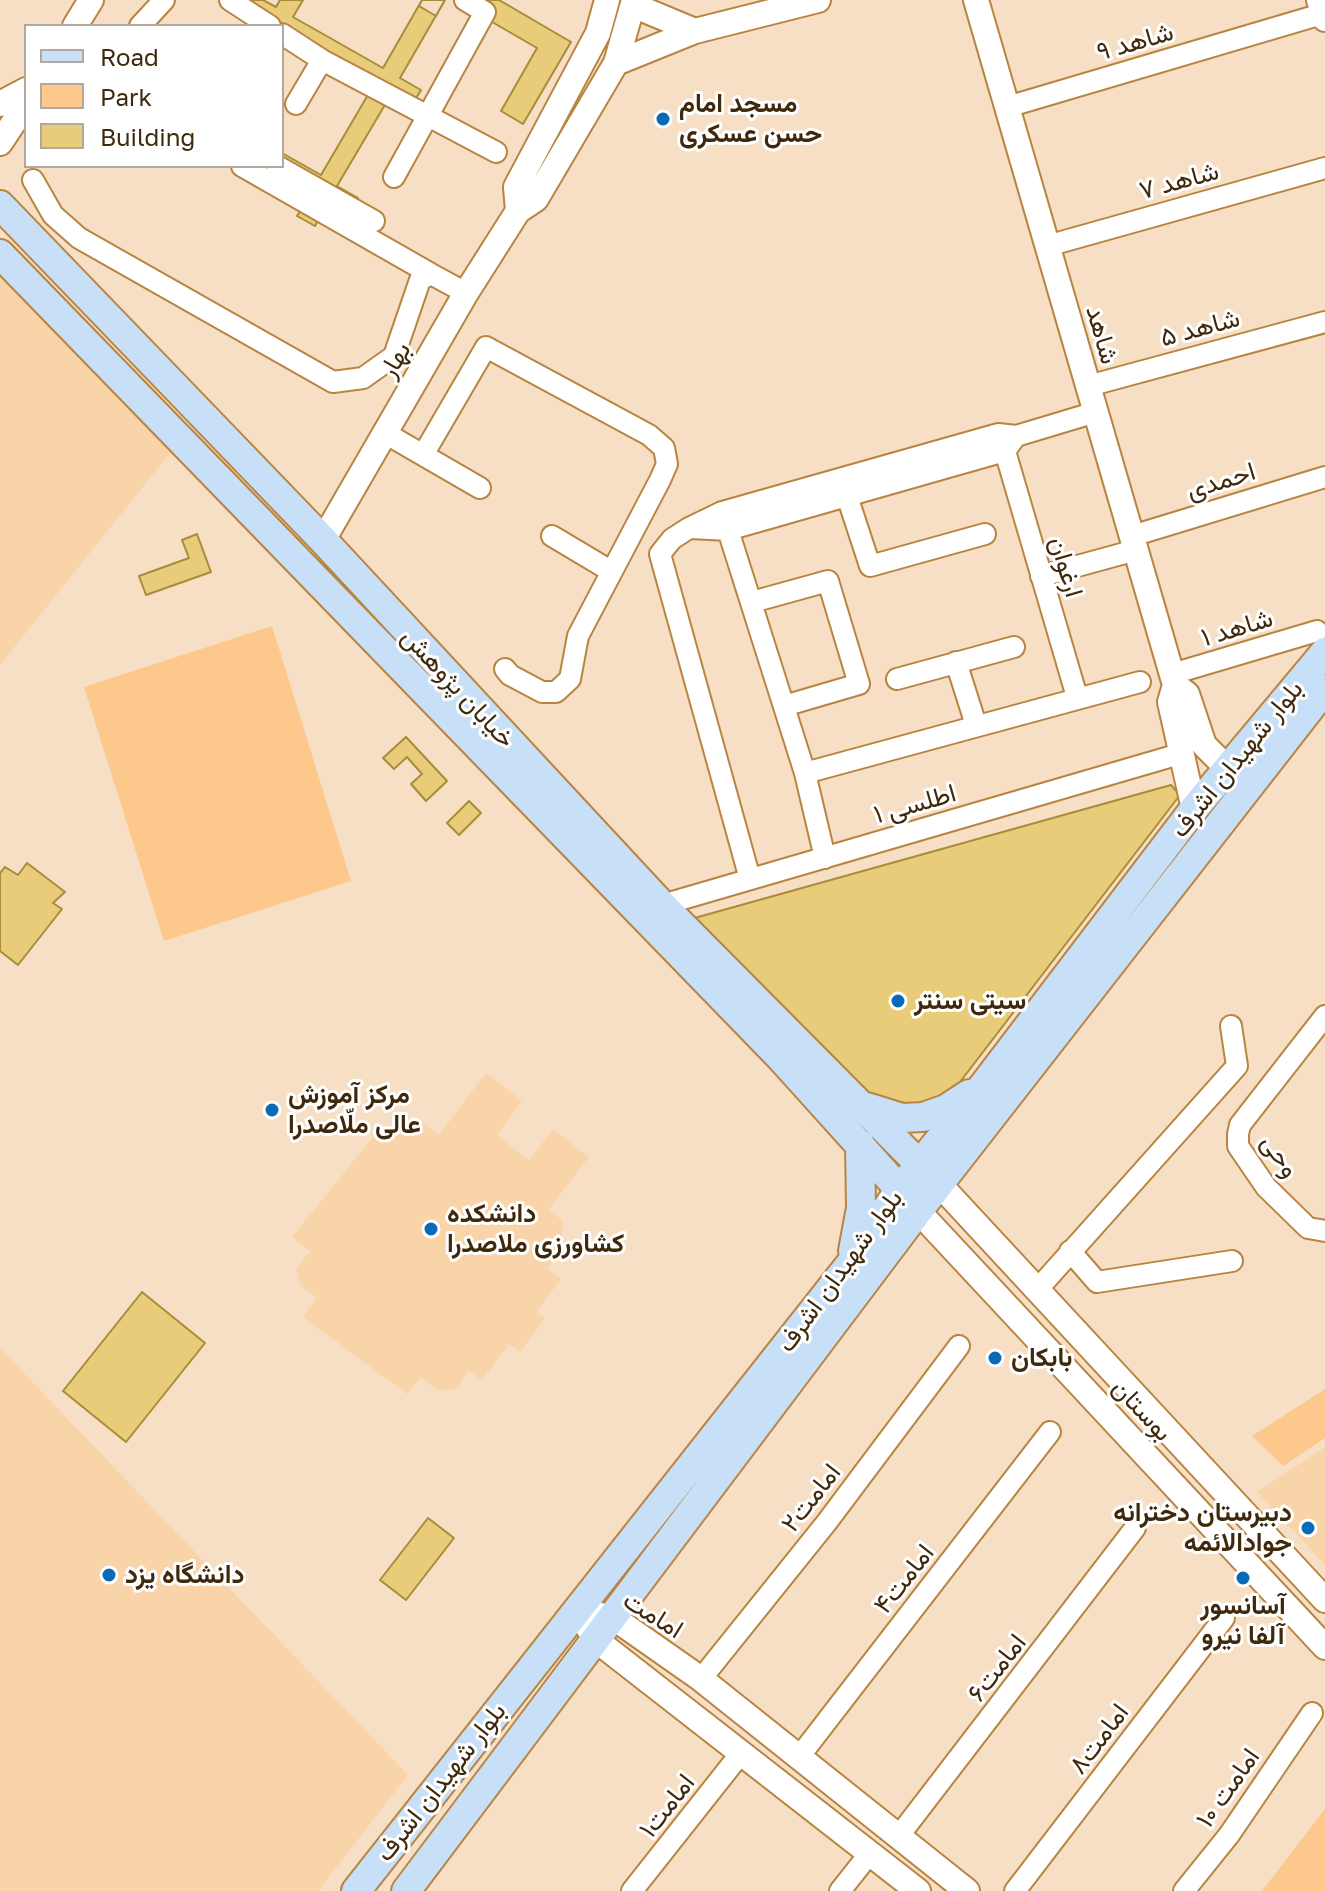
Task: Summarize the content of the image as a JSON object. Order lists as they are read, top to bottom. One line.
{"streets":{"main road":["خیابان پژوهش","بلوار شهیدان اشرف"],"street":["شاهد ۹","شاهد ۷","شاهد ۵","شاهد","بهار","احمدی","ارغوان","شاهد ۱","اطلسی ۱","وحی","بوستان","امامت۲","امامت۴","امامت","امامت۶","امامت۸","امامت ۱۰","امامت۱"]},"crossings":[["شاهد ۹","شاهد"],["شاهد ۷","شاهد"],["شاهد ۵","شاهد"],["شاهد","احمدی"],["شاهد","شاهد ۱"],["شاهد","بلوار شهیدان اشرف"],["شاهد","اطلسی ۱"],["بهار","خیابان پژوهش"],["احمدی","ارغوان"],["شاهد ۱","بلوار شهیدان اشرف"],["خیابان پژوهش","بلوار شهیدان اشرف"],["خیابان پژوهش","اطلسی ۱"],["خیابان پژوهش","بوستان"],["بلوار شهیدان اشرف","بوستان"],["بلوار شهیدان اشرف","امامت"],["امامت۲","امامت"],["امامت۴","امامت"],["امامت","امامت۶"],["امامت","امامت۱"]],"places":["مسجد امام حسن عسکری","سیتی سنتر","مرکز آموزش عالی ملّاصدرا","دانشکده کشاورزی ملاصدرا","بابکان","دبیرستان دخترانه جوادالائمه","دانشگاه یزد","آسانسور آلفا نيرو"],"legend":["Road","Park","Building"]}
